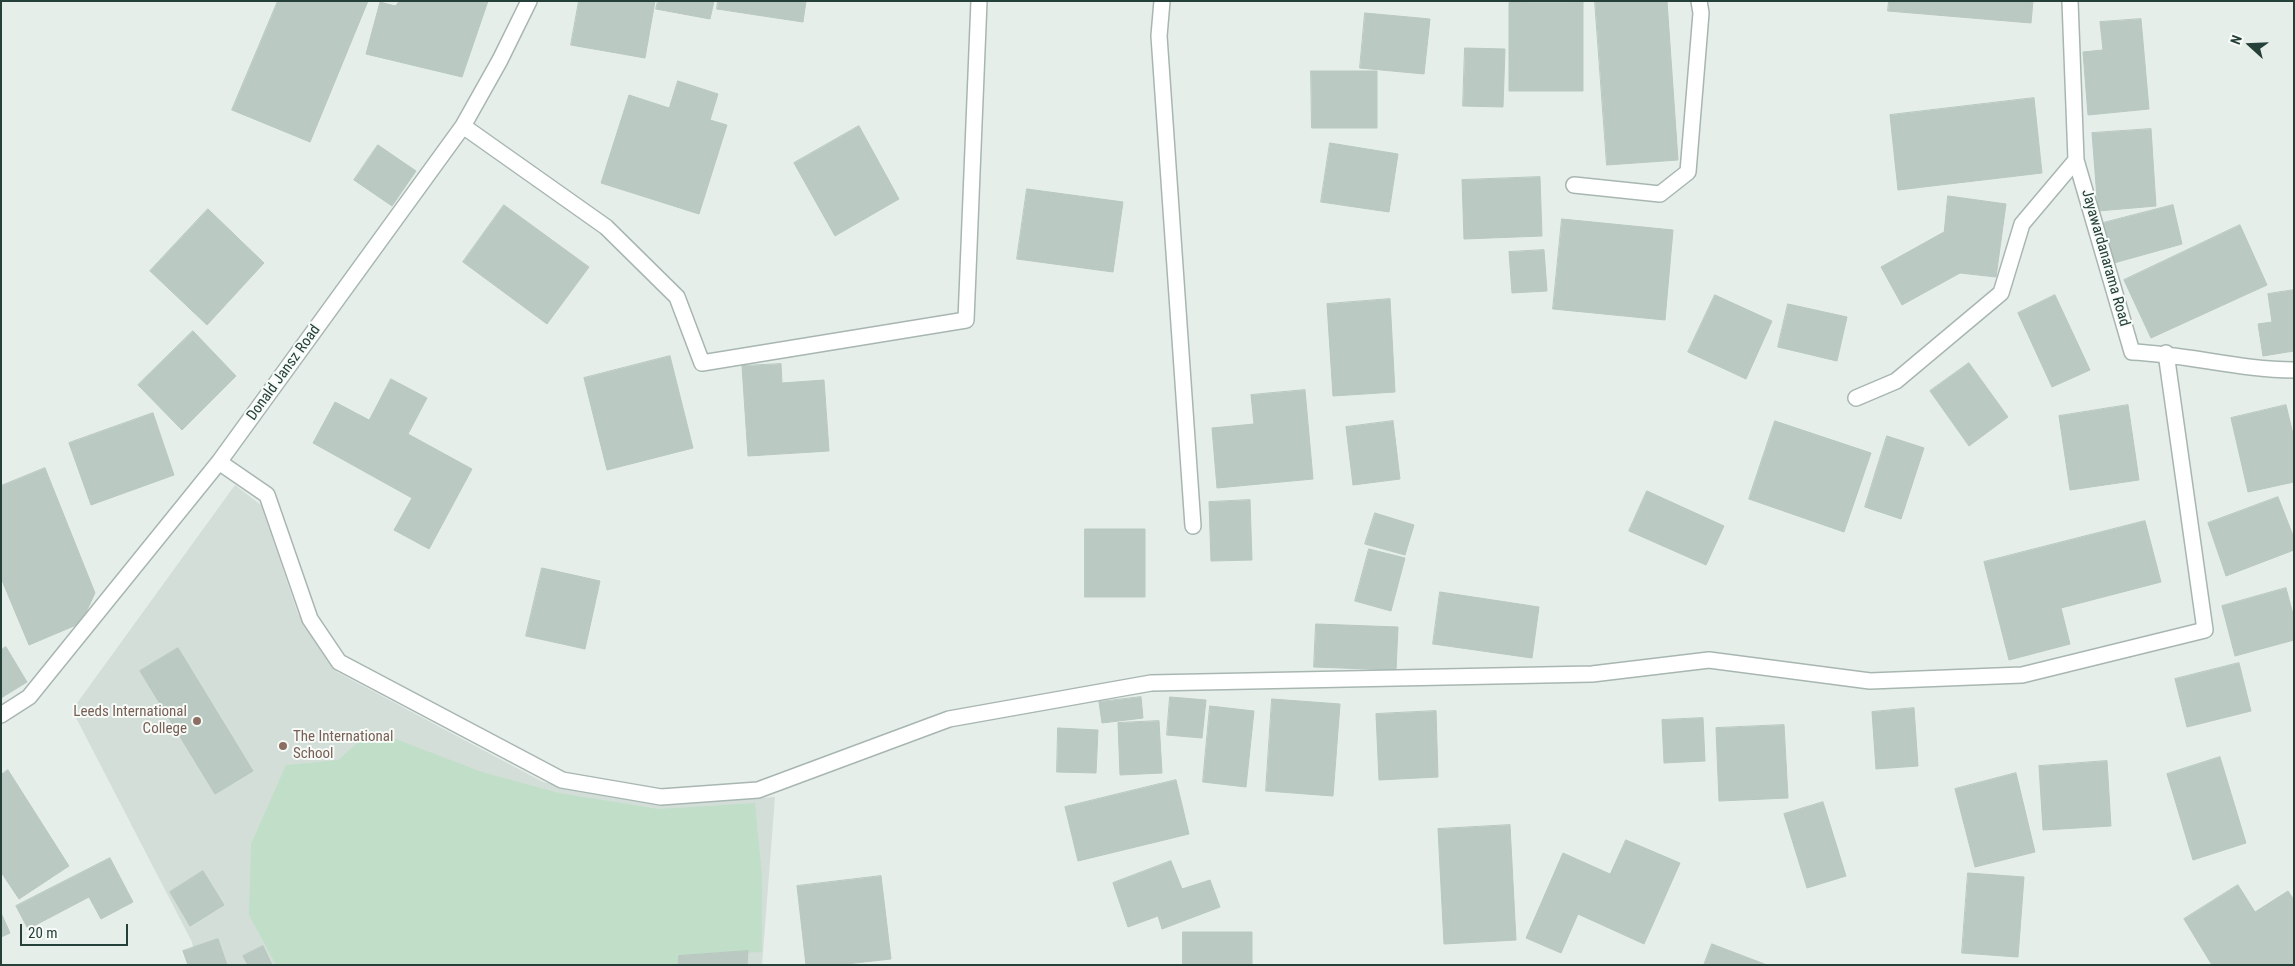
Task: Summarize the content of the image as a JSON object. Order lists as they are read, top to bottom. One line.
{"streets":{"street":["Jayawardanarama Road","Donald Jansz Road"]},"places":["Leeds International College","The International School"],"scale_bar":"20 m","north":"left"}
